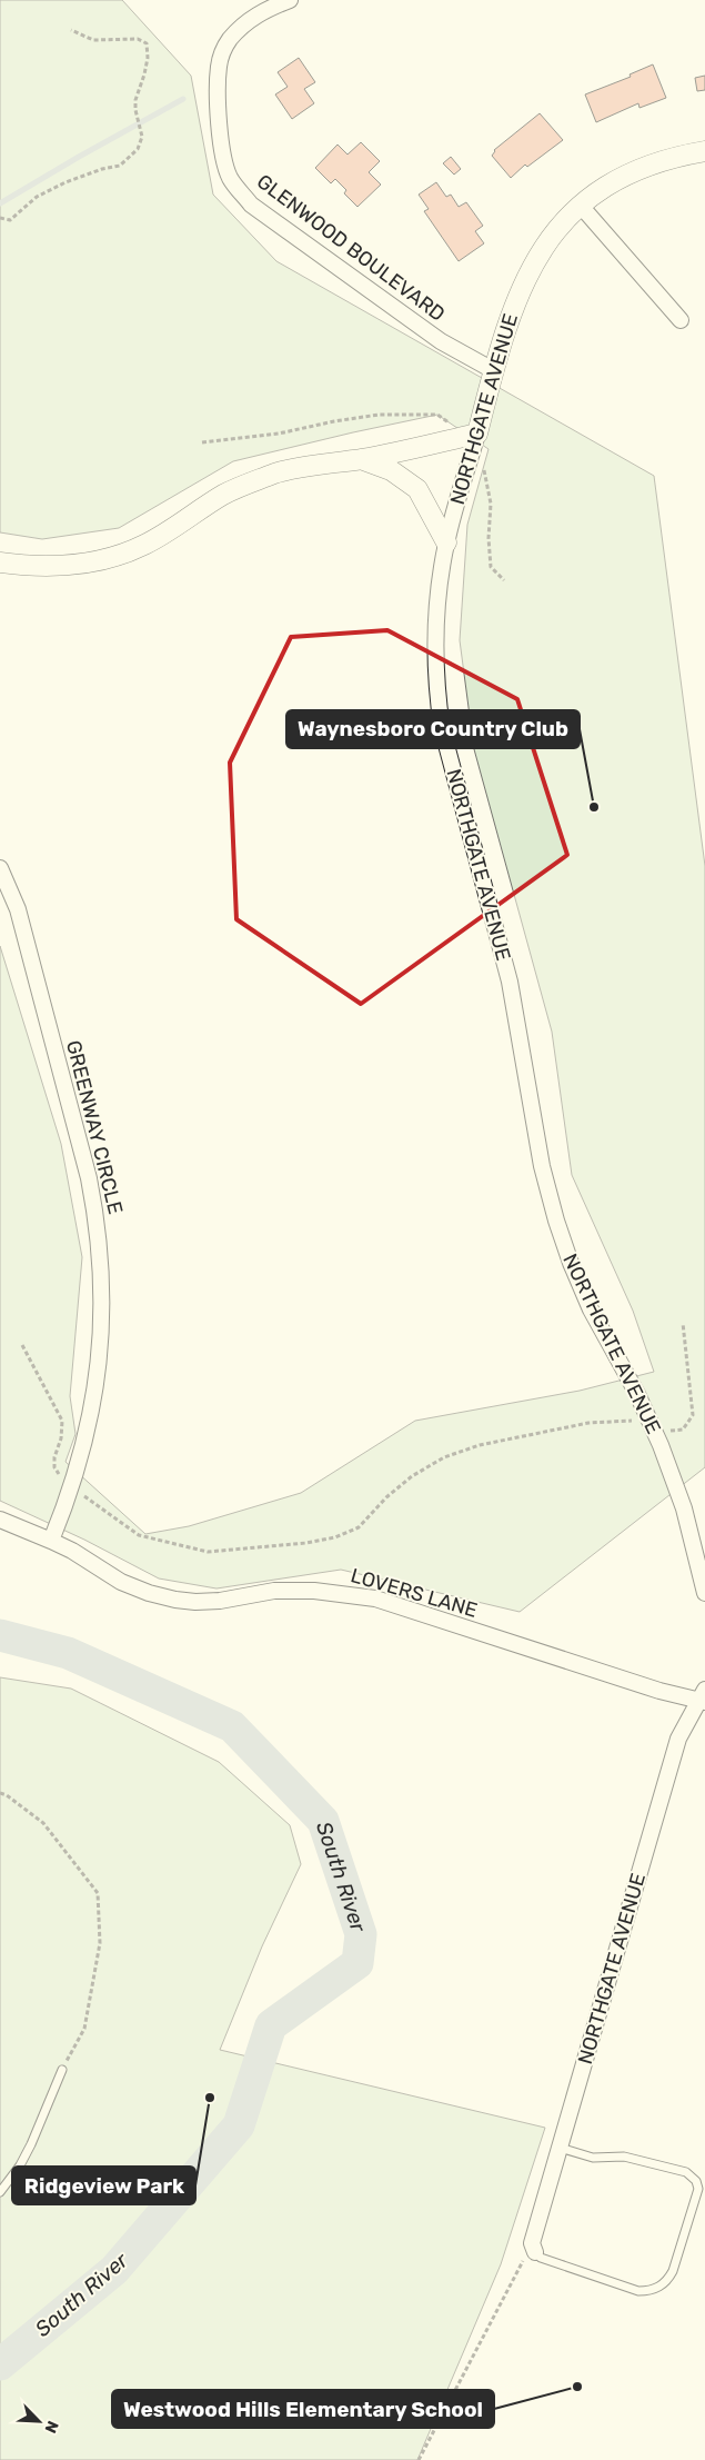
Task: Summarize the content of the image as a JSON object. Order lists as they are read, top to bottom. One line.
{"streets":{"street":["GLENWOOD BOULEVARD","NORTHGATE AVENUE","GREENWAY CIRCLE","LOVERS LANE"]},"crossings":[["GLENWOOD BOULEVARD","NORTHGATE AVENUE"],["NORTHGATE AVENUE","LOVERS LANE"],["GREENWAY CIRCLE","LOVERS LANE"]],"water":["South River"],"places":["Waynesboro Country Club","Ridgeview Park","Westwood Hills Elementary School"],"north":"bottom right"}
